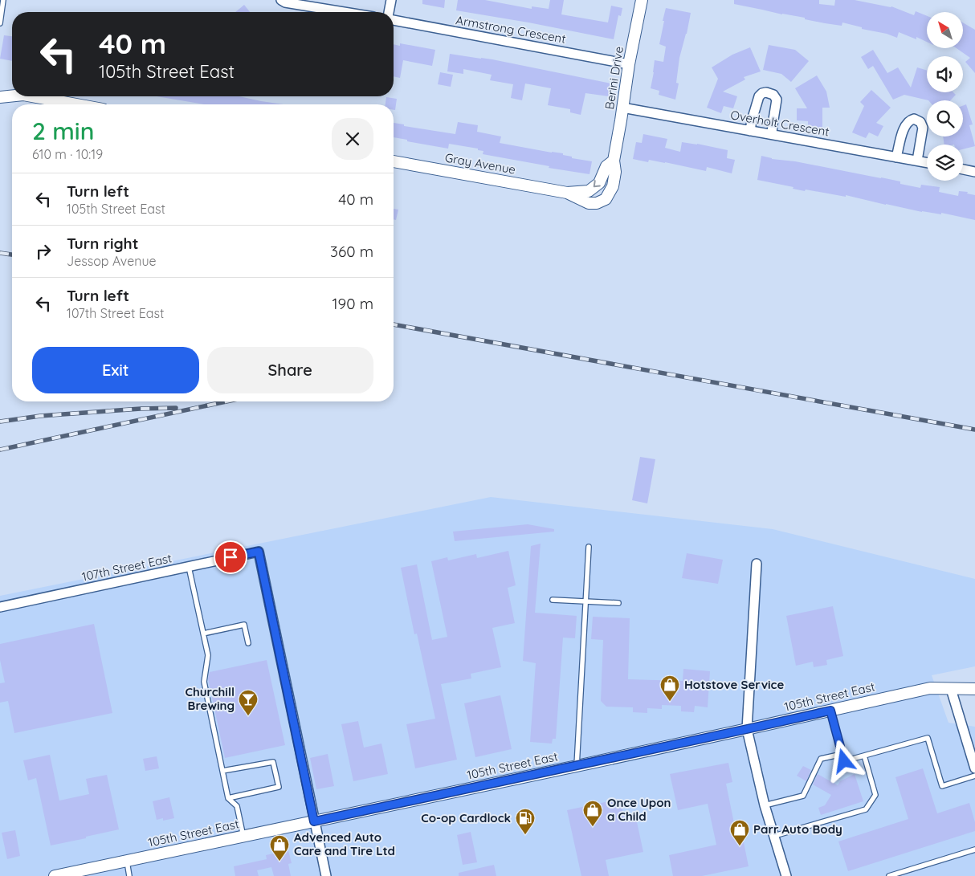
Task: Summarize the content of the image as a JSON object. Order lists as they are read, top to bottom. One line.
{"streets":{"street":["Armstrong Crescent","Berini Drive","Overholt Crescent","Gray Avenue","107th Street East","105th Street East"]},"crossings":[["Armstrong Crescent","Berini Drive"],["Berini Drive","Overholt Crescent"],["Berini Drive","Gray Avenue"],["107th Street East","105th Street East"]],"places":{"shop":["Hotstove Service","Once Upon a Child","Parr Auto Body","Advenced Auto Care and Tire Ltd"],"bar":["Churchill Brewing"],"fuel station":["Co-op Cardlock"]},"north":"top left","page":{"turn":["40 m","105th Street East"],"heading":["2 min","610 m · 10:19"],"list":[{"name":"Turn left","note":"105th Street East","value":"40 m"},{"name":"Turn right","note":"Jessop Avenue","value":"360 m"},{"name":"Turn left","note":"107th Street East","value":"190 m"}],"buttons":["Exit","Share"]}}
